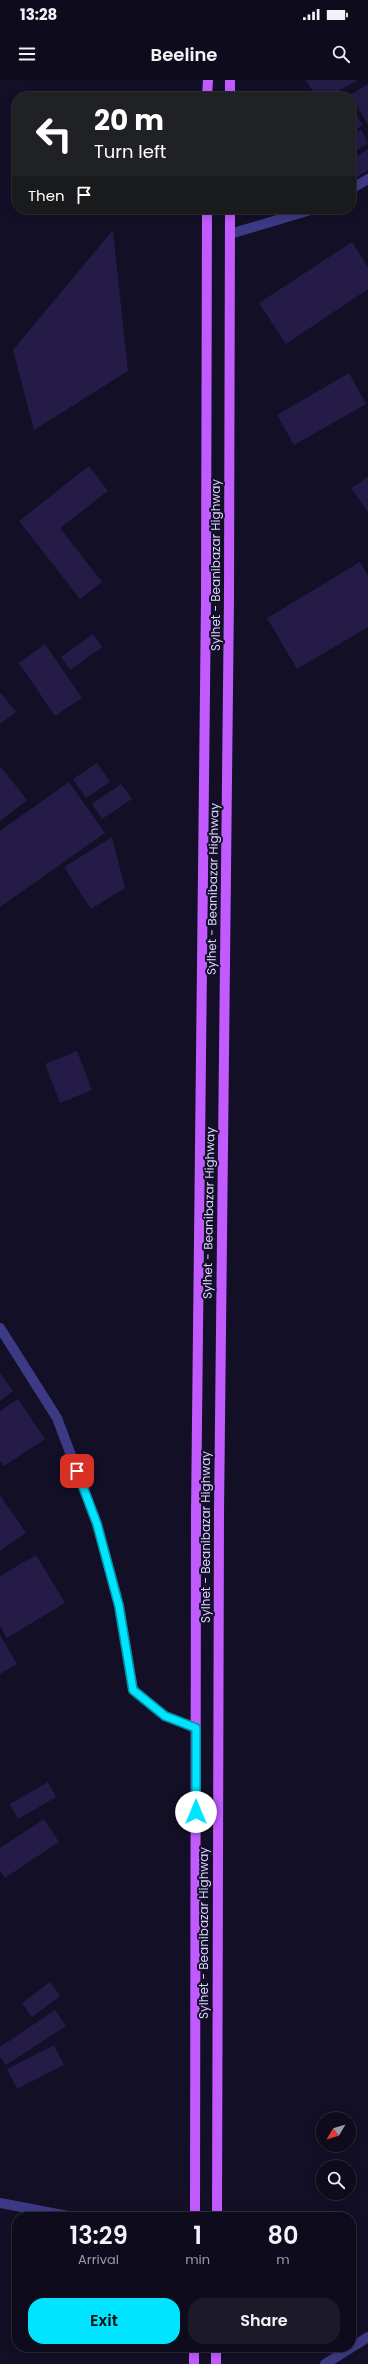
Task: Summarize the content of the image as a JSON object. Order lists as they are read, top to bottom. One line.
{"streets":{"main road":["Sylhet - Beanibazar Highway"]},"north":"bottom left","page":{"status":"13:28","header":"Beeline","turn":["20 m","Turn left"],"then":"Then","eta":["13:29","Arrival","1","min","80","m"],"buttons":["Exit","Share"]}}
